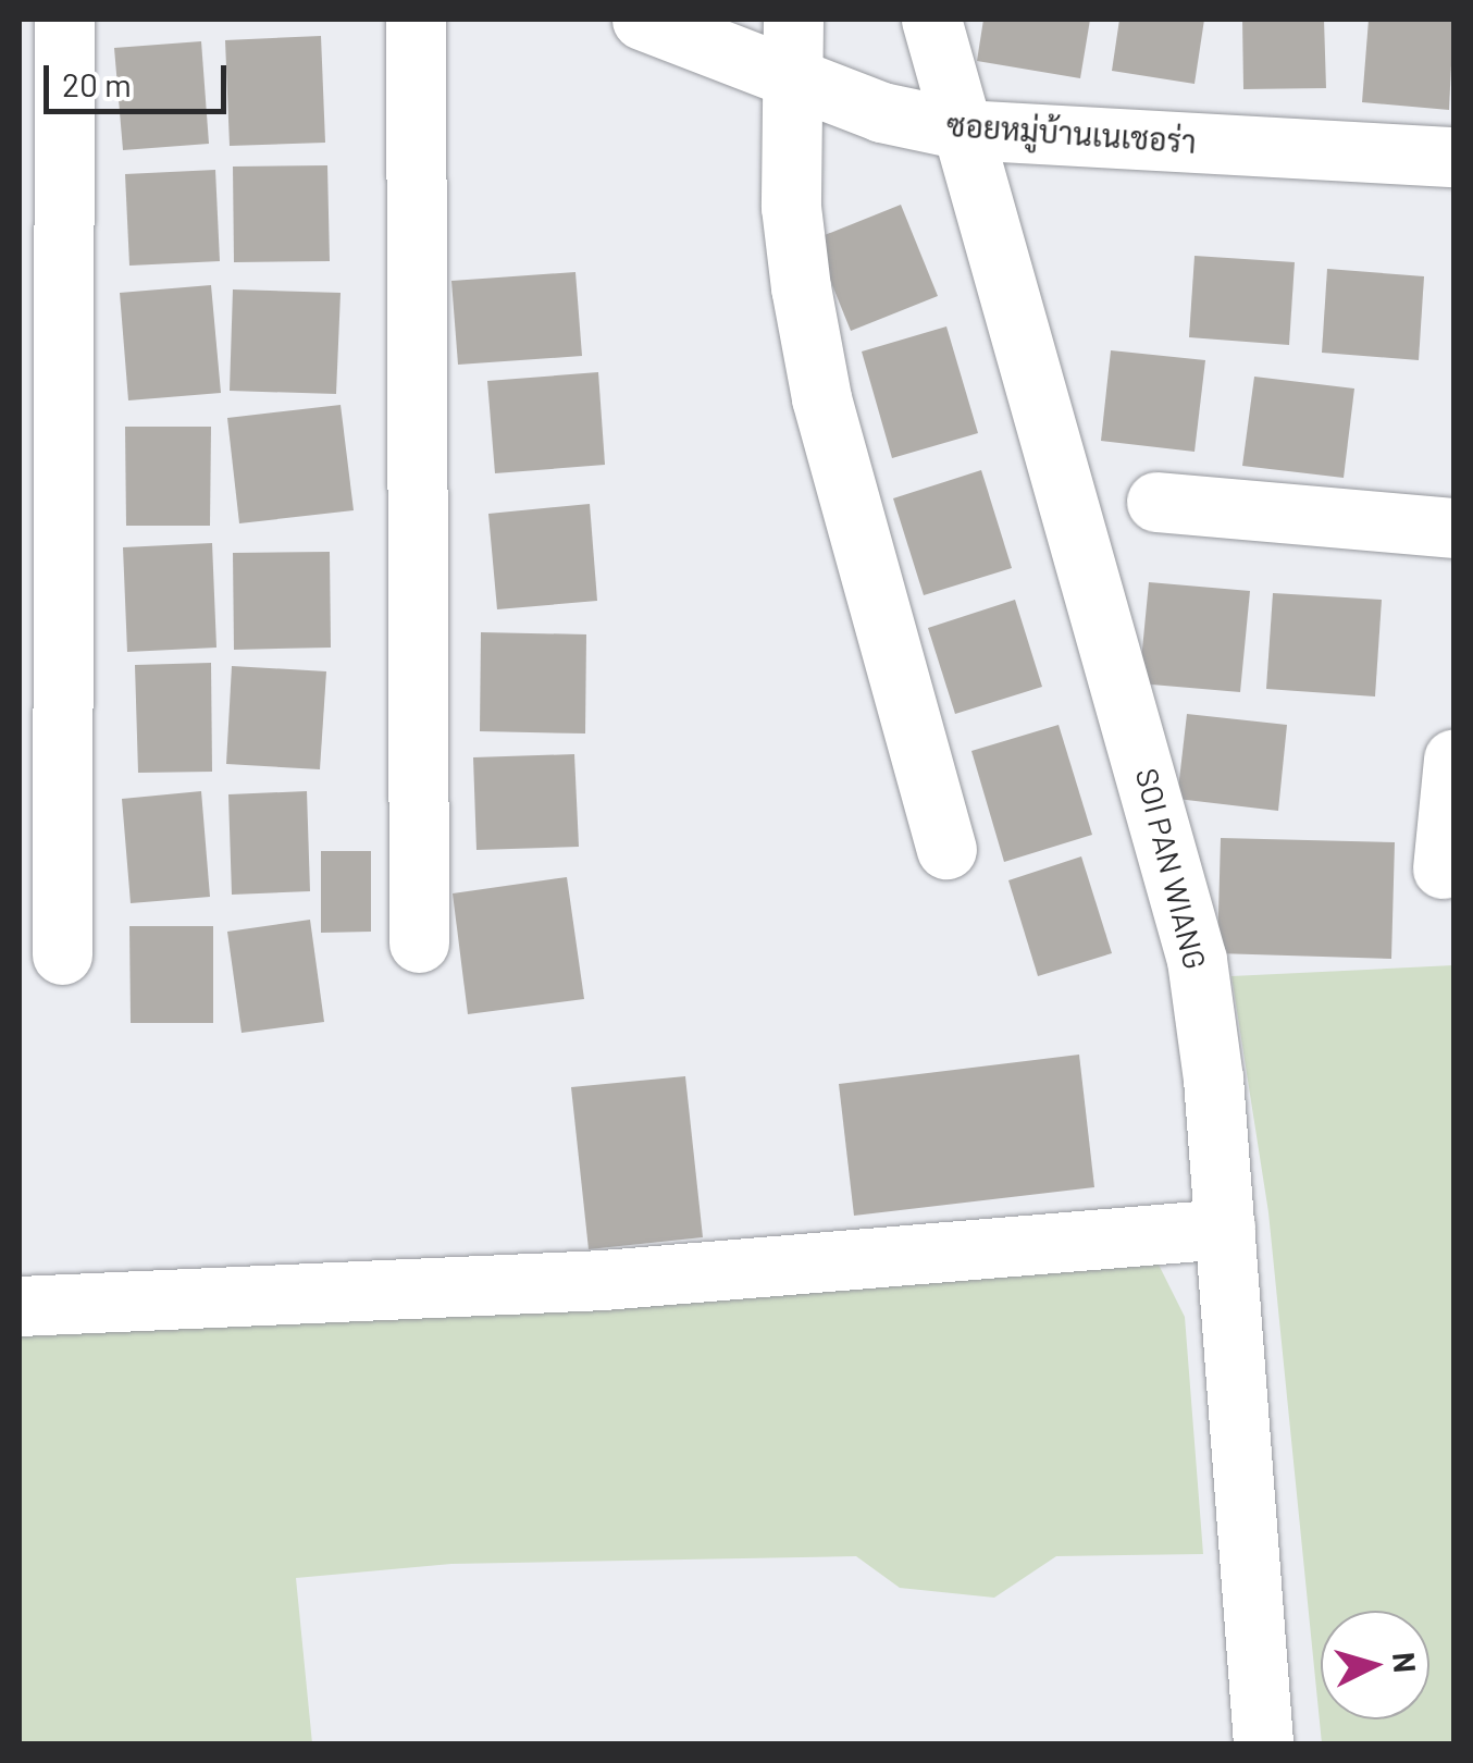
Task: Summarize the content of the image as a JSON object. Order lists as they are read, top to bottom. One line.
{"streets":{"street":["ซอยหมู่บ้านเนเชอร่า","SOI PAN WIANG"]},"crossings":[["ซอยหมู่บ้านเนเชอร่า","SOI PAN WIANG"]],"scale_bar":"20 m","north":"right"}
